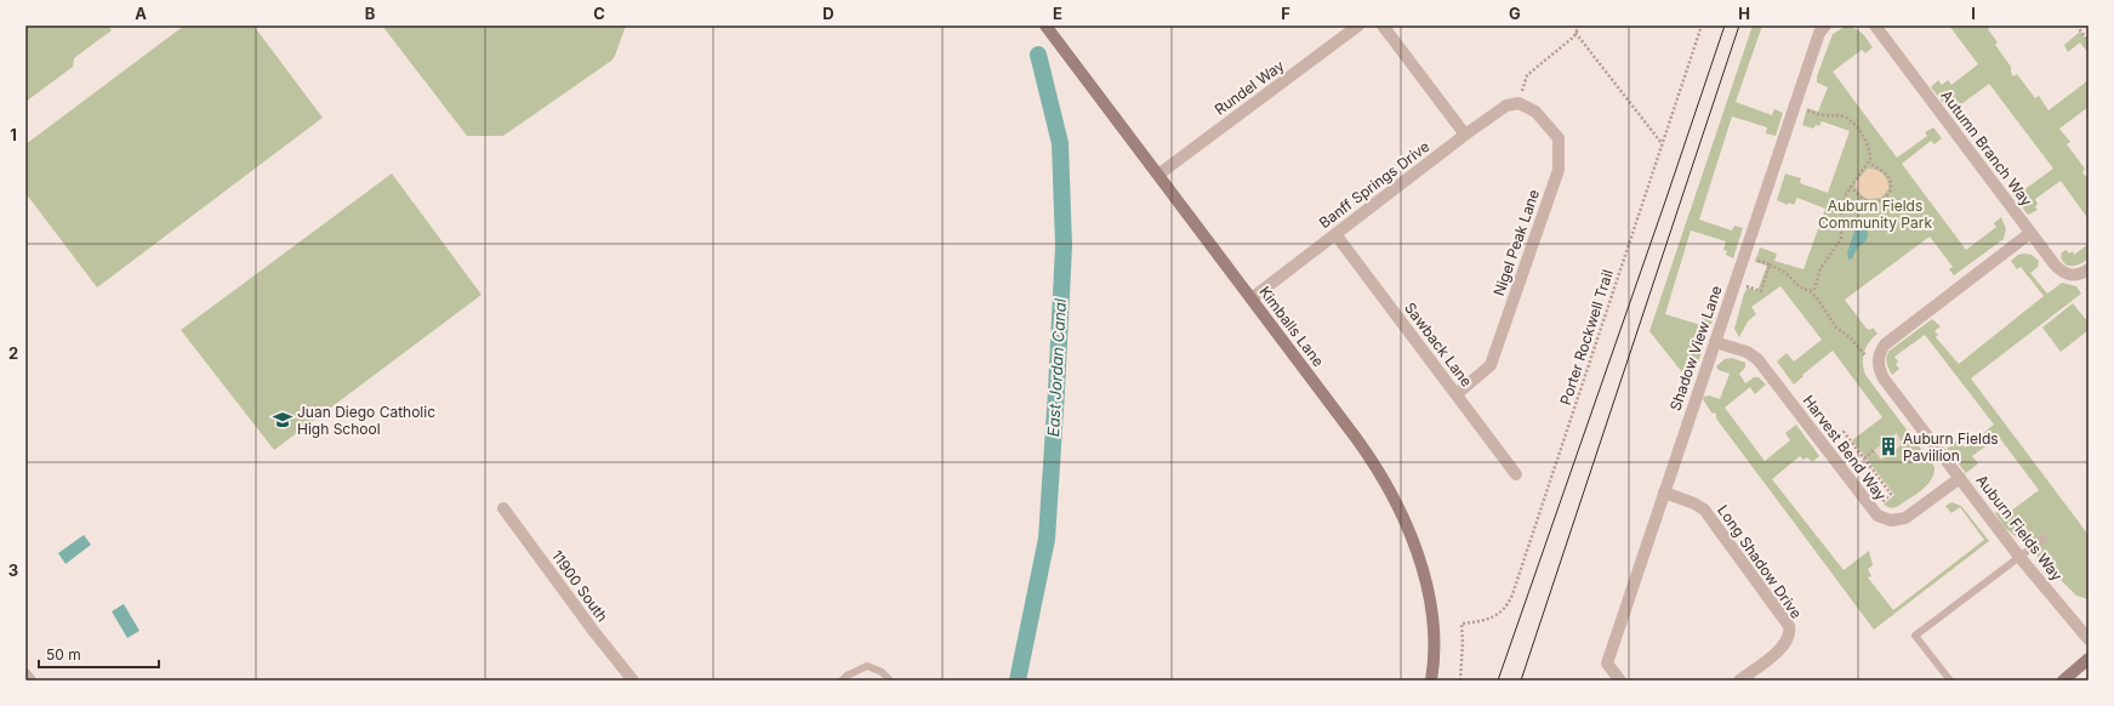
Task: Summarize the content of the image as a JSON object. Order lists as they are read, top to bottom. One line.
{"streets":{"street":["Rundel Way","Autumn Branch Way","Banff Springs Drive","Nigel Peak Lane","Kimballs Lane","Sawback Lane","Shadow View Lane","Harvest Bend Way","Auburn Fields Way","Long Shadow Drive","11900 South"],"path":["Porter Rockwell Trail"]},"crossings":[["Rundel Way","Kimballs Lane"],["Autumn Branch Way","Auburn Fields Way"],["Banff Springs Drive","Nigel Peak Lane"],["Banff Springs Drive","Kimballs Lane"],["Banff Springs Drive","Sawback Lane"],["Nigel Peak Lane","Sawback Lane"],["Shadow View Lane","Harvest Bend Way"],["Shadow View Lane","Long Shadow Drive"],["Harvest Bend Way","Auburn Fields Way"]],"water":["East Jordan Canal"],"parks":["Auburn Fields Community Park"],"places":{"school or university":["Juan Diego Catholic High School"],"building":["Auburn Fields Paviilion"]},"scale_bar":"50 m","grid":{"columns":["A","B","C","D","E","F","G","H","I"],"rows":["1","2","3"]}}
